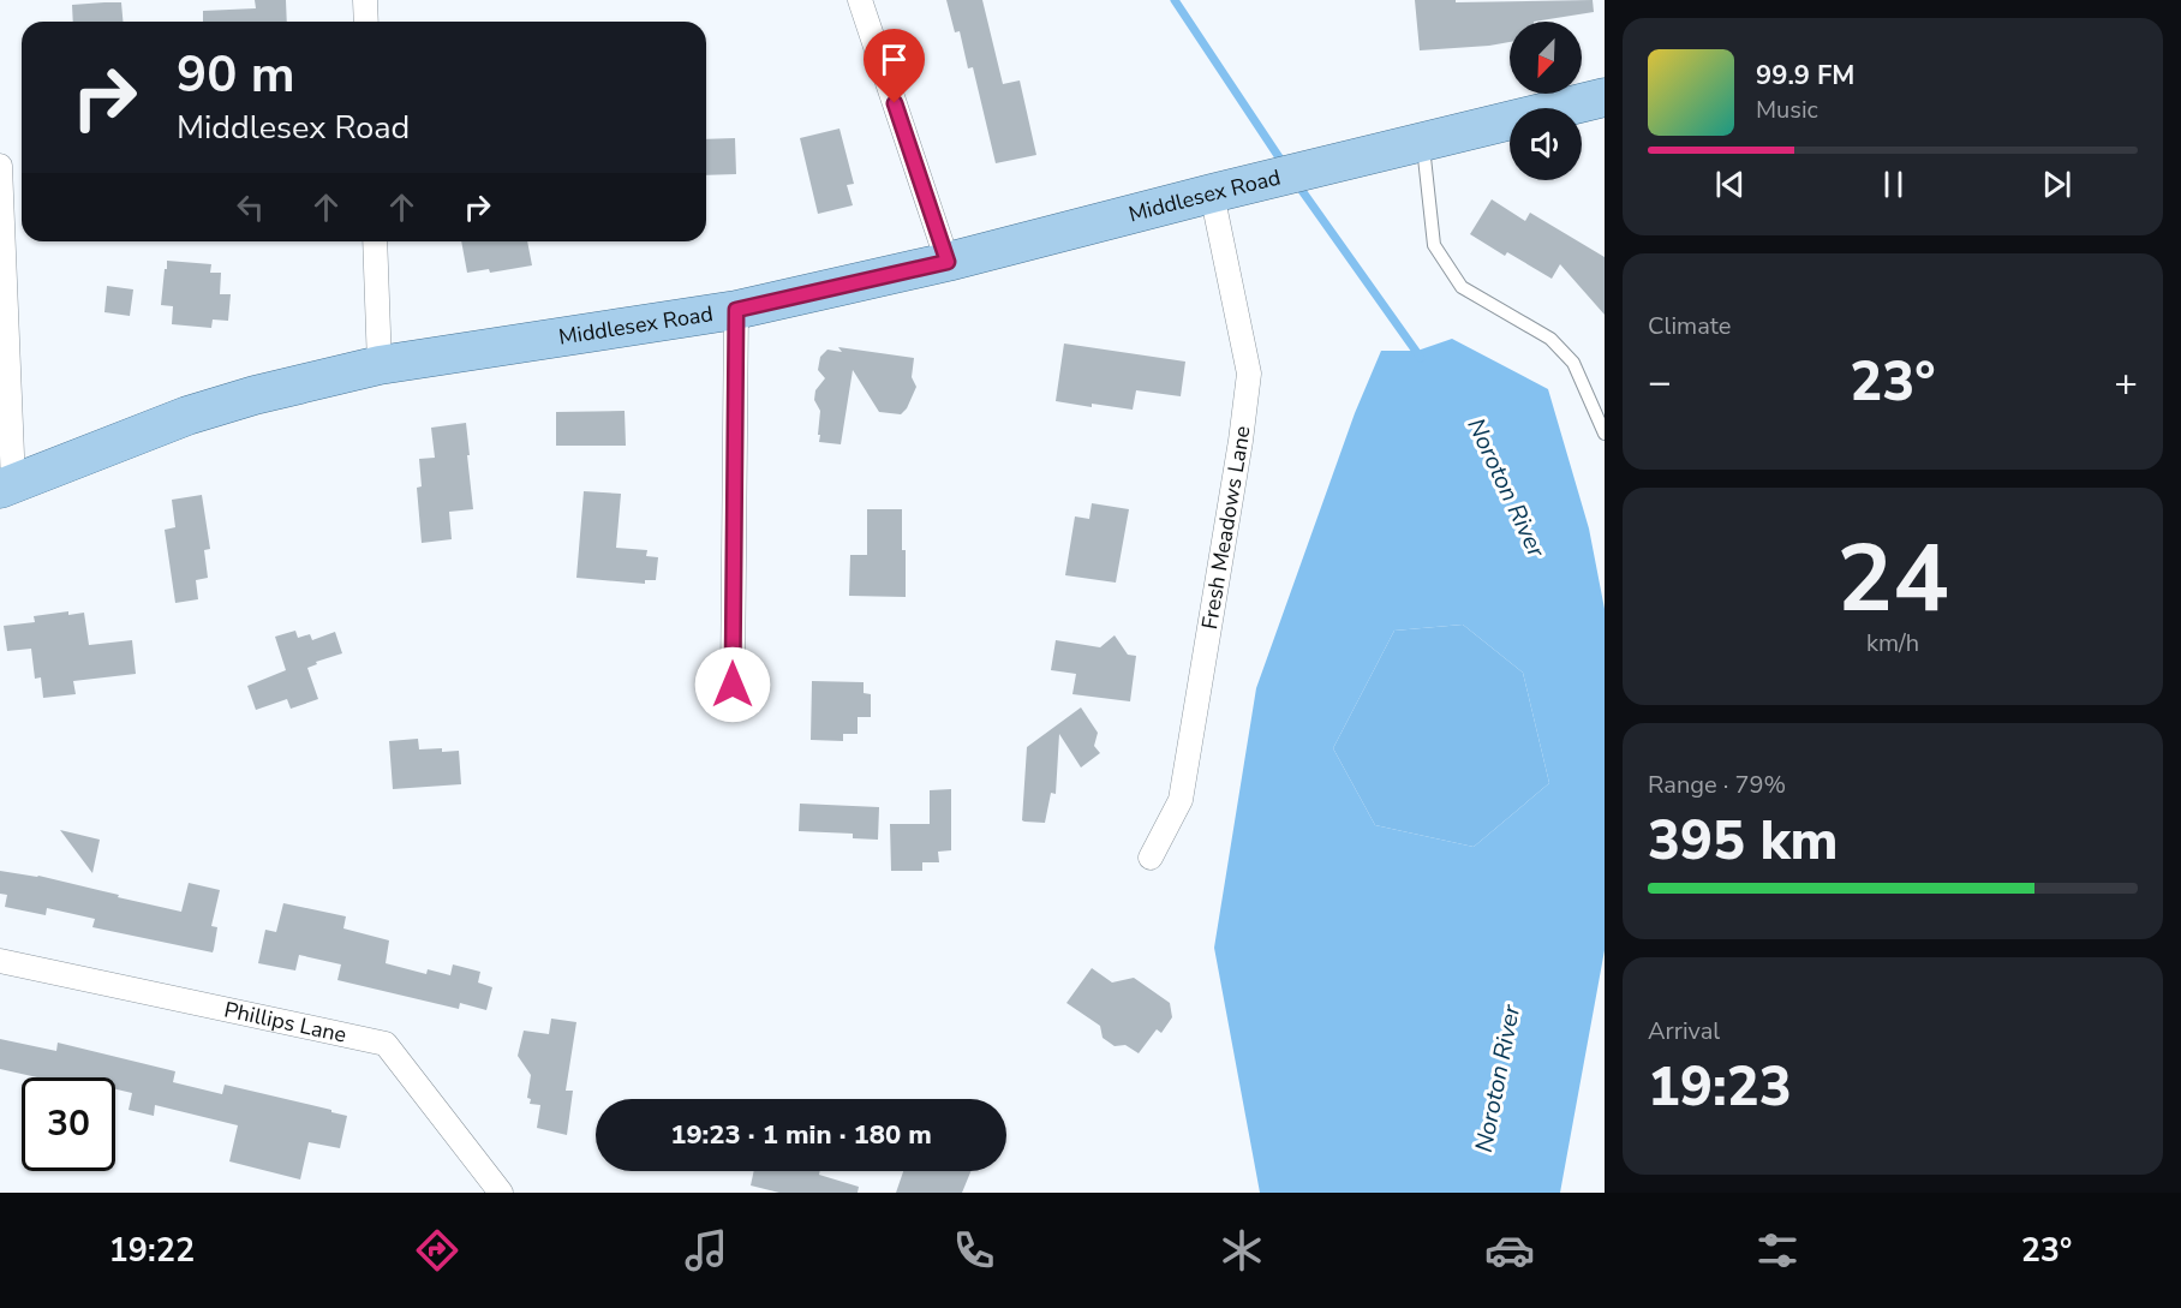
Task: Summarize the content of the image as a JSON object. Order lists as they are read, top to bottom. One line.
{"streets":{"main road":["Middlesex Road"],"street":["Fresh Meadows Lane","Phillips Lane"]},"crossings":[["Middlesex Road","Fresh Meadows Lane"]],"water":["Noroton River"],"north":"bottom left","page":{"turn":["90 m","Middlesex Road"],"song":["99.9 FM","Music"],"tile":["Climate",["24","km/h"],["Range · 79%","395 km"],["Arrival","19:23"]],"heat":["−","23°","+"],"limit":"30","trip":"19:23 · 1 min · 180 m","tabs":["19:22","23°"]}}
